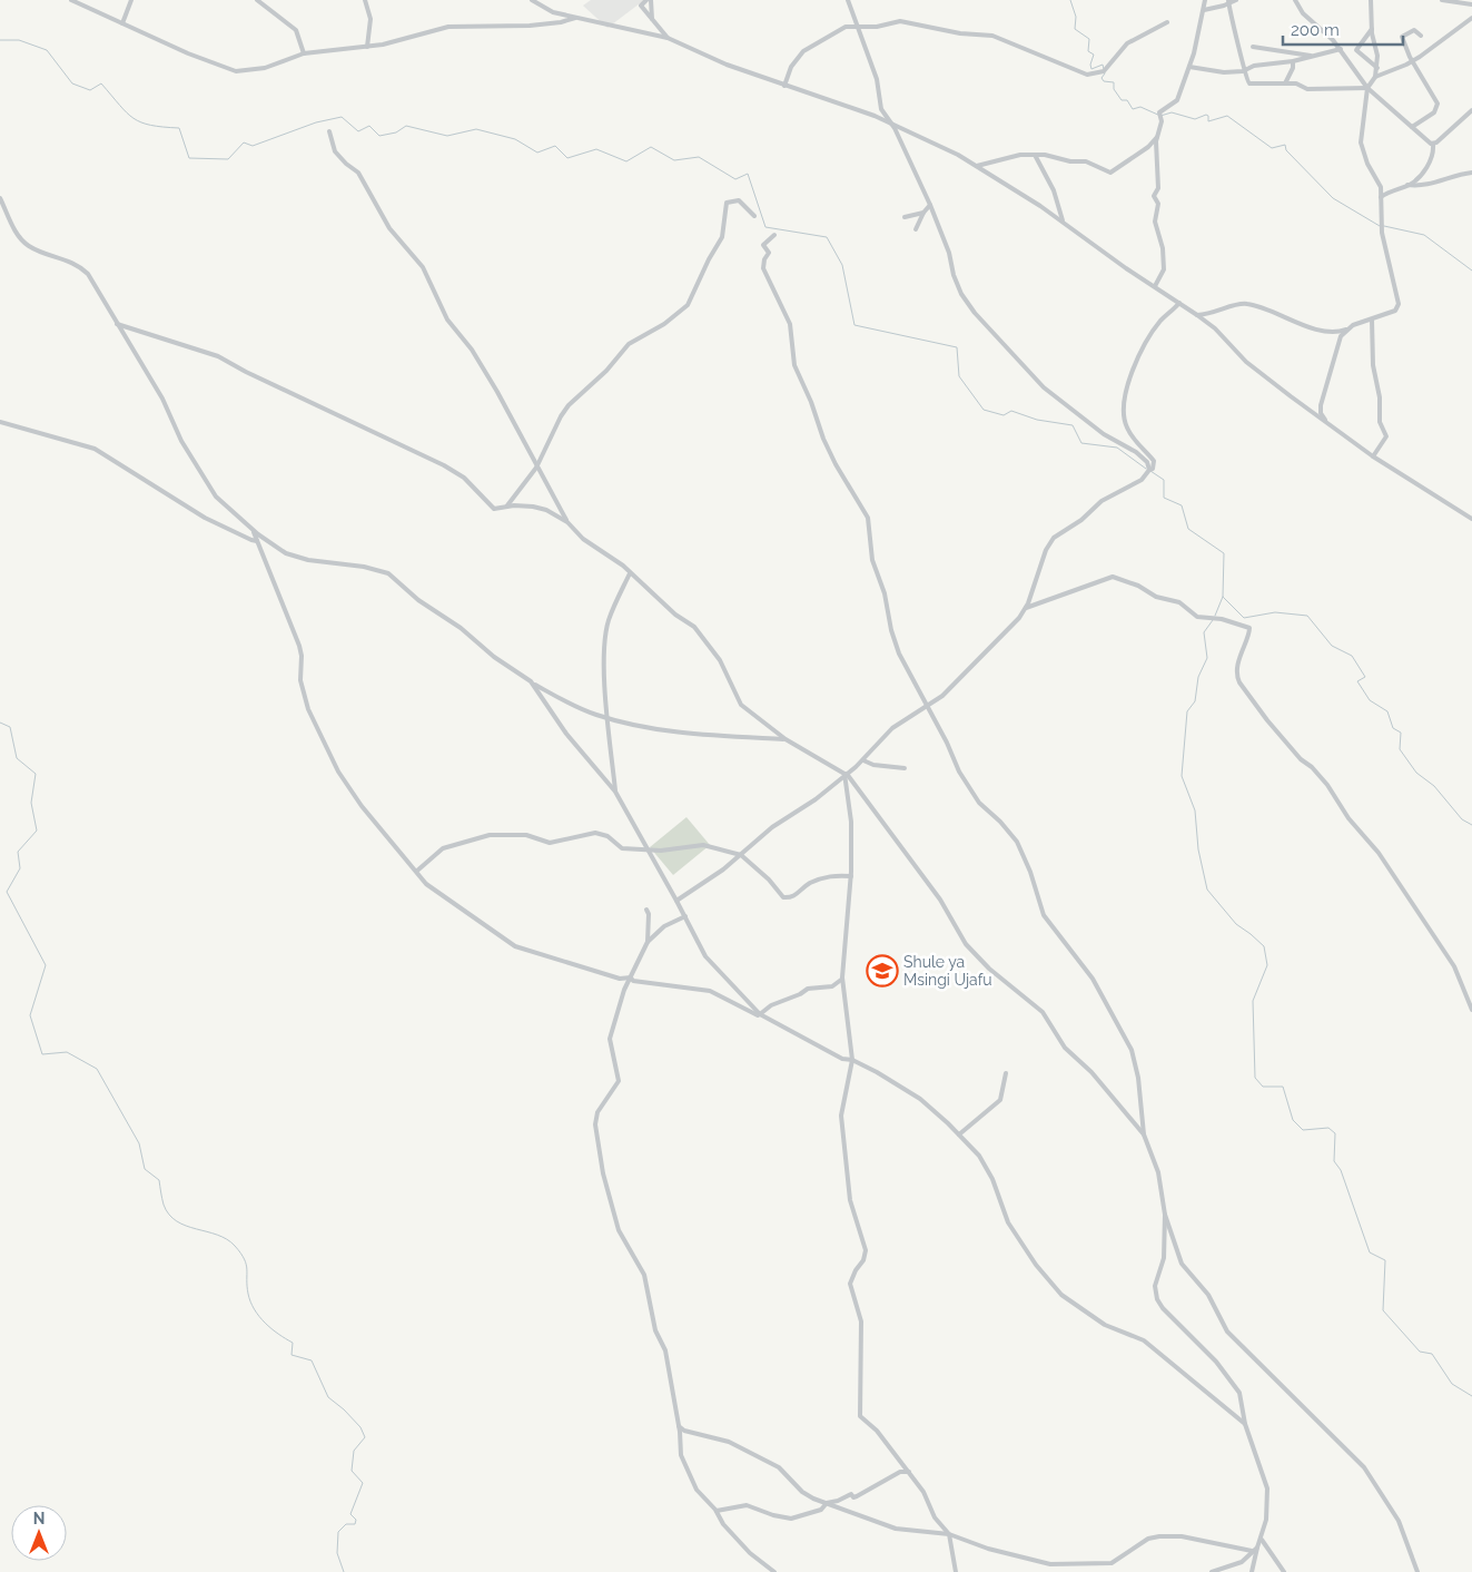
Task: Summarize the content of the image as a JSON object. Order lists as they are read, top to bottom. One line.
{"places":{"school or university":["Shule ya Msingi Ujafu"]},"scale_bar":"200 m","north":"top"}
